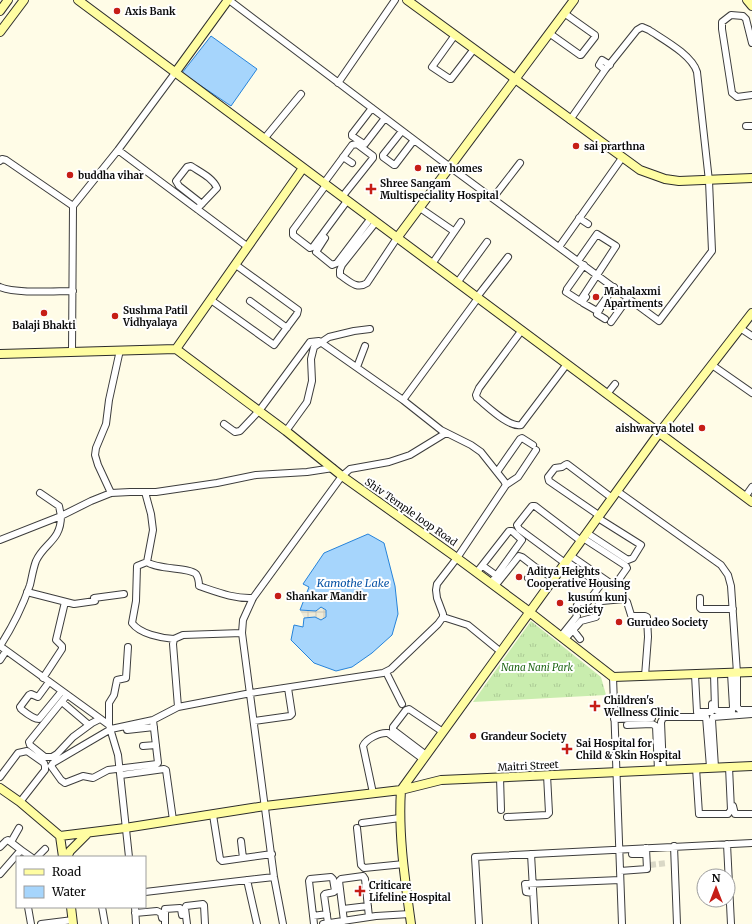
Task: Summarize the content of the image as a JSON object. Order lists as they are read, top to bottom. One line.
{"streets":{"street":["Shiv Temple loop Road","Maitri Street"]},"water":["Kamothe Lake"],"parks":["Nana Nani Park"],"places":{"other":["Axis Bank","sai prarthna","new homes","buddha vihar","Mahalaxmi Apartments","Balaji Bhakti","Sushma Patil Vidhyalaya","aishwarya hotel","Aditya Heights Cooperative Housing","Shankar Mandir","kusum kunj society","Gurudeo Society","Grandeur Society"],"health":["Shree Sangam Multispeciality Hospital","Children's Wellness Clinic","Sai Hospital for Child & Skin Hospital","Criticare Lifeline Hospital"]},"legend":["Road","Water"],"north":"top"}
